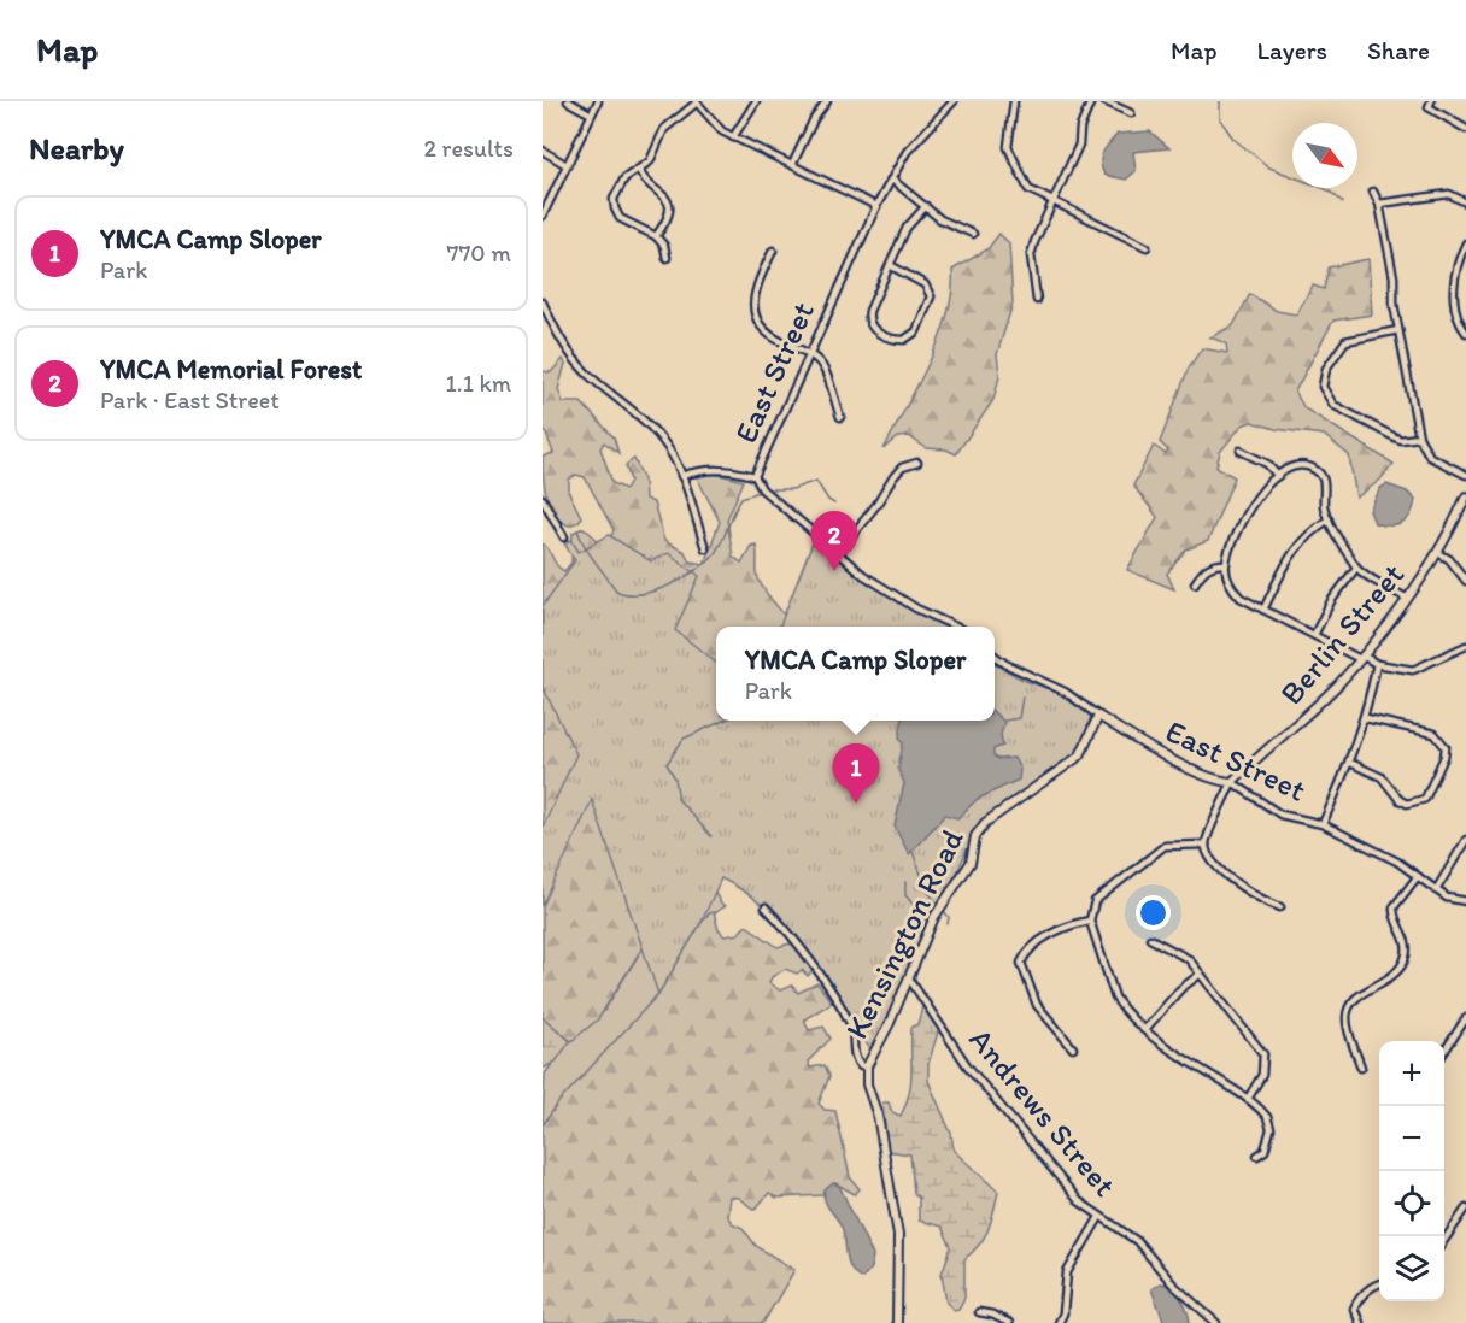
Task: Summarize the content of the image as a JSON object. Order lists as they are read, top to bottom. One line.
{"streets":{"main road":["East Street","Berlin Street","Kensington Road"],"street":["Andrews Street"]},"crossings":[["East Street","Berlin Street"],["East Street","Kensington Road"],["Kensington Road","Andrews Street"]],"north":"bottom right","page":{"header":"Map","nav":["Map","Layers","Share"],"heading":["Nearby","2 results"],"list":[{"mark":"1","name":"YMCA Camp Sloper","note":"Park","value":"770 m"},{"mark":"2","name":"YMCA Memorial Forest","note":"Park · East Street","value":"1.1 km"}],"pins":["2","1"],"popup":["YMCA Camp Sloper","Park"],"map_buttons":["+","−"]}}
